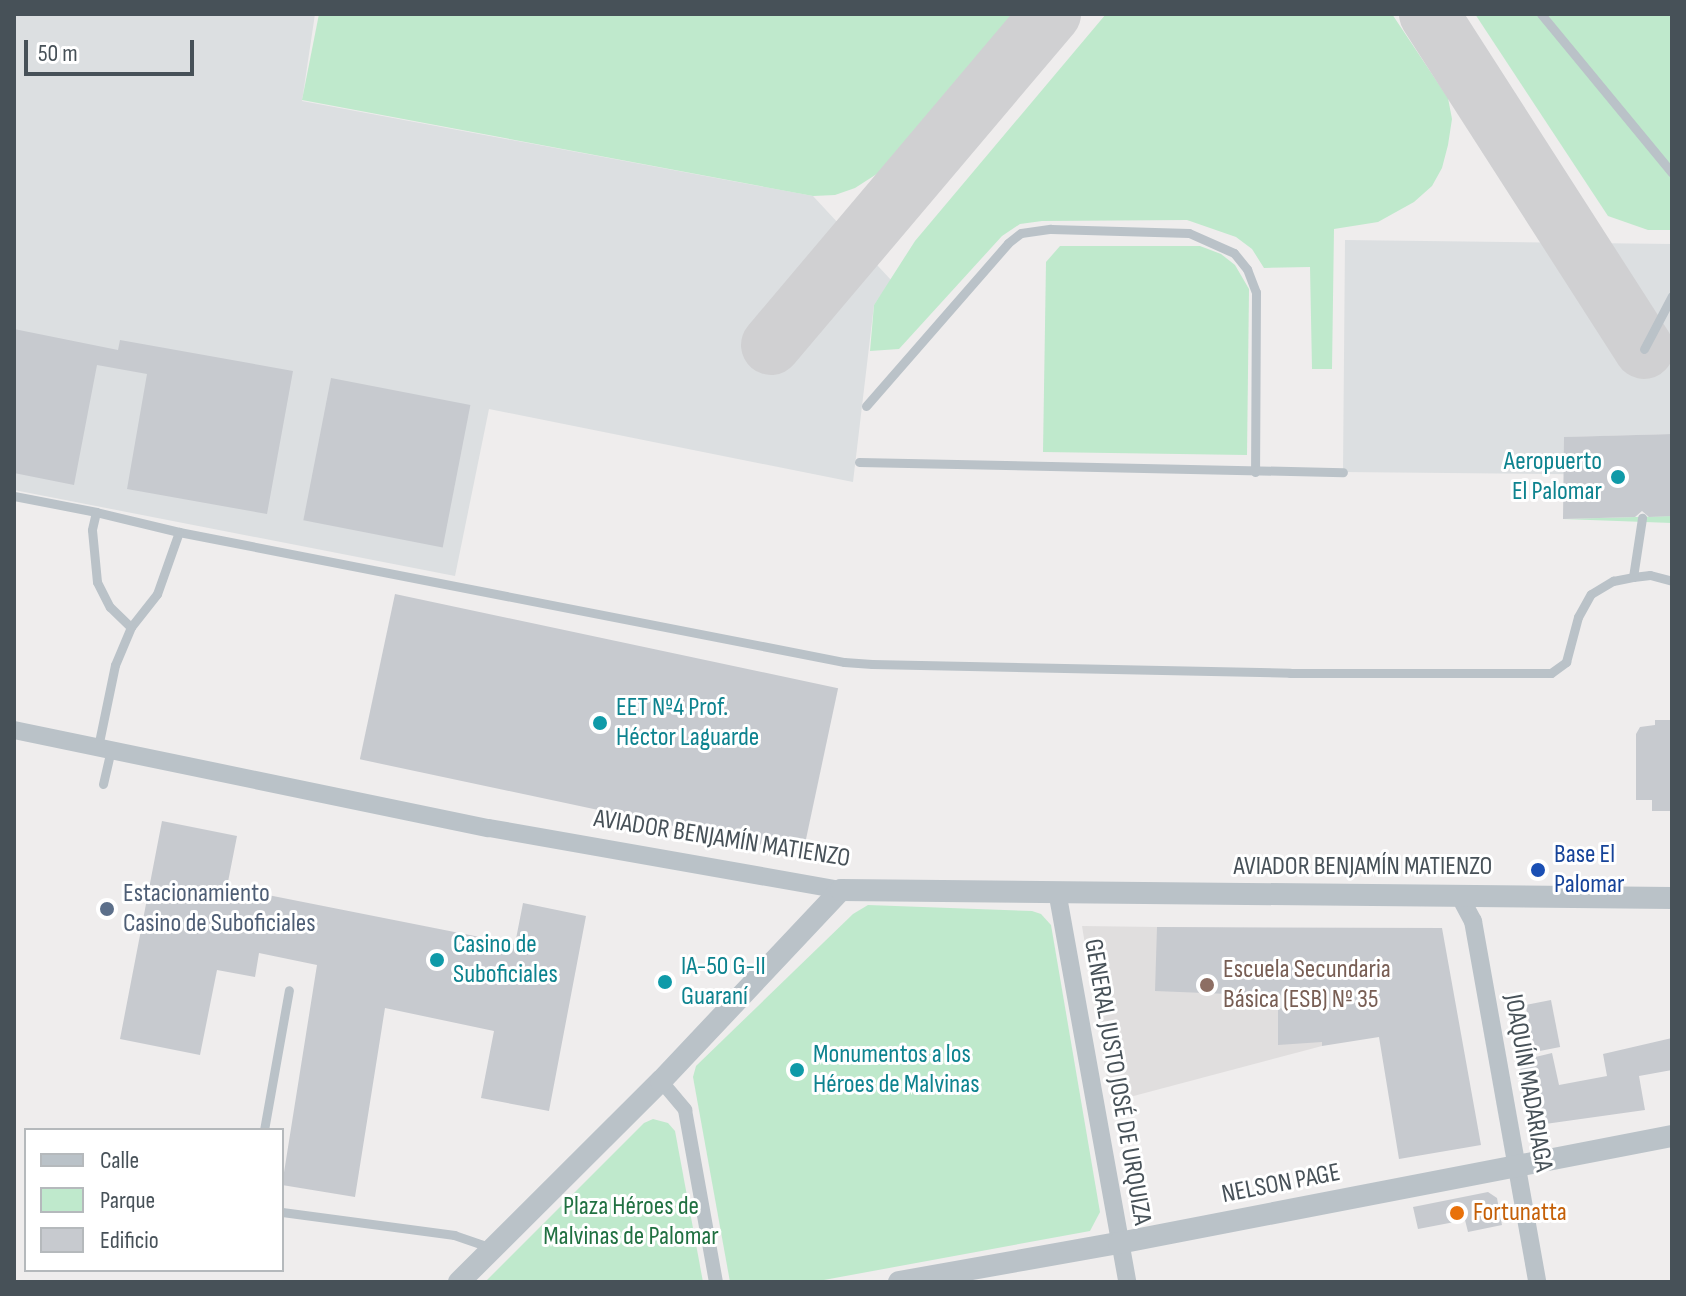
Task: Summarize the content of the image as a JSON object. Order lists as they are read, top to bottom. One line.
{"streets":{"street":["AVIADOR BENJAMÍN MATIENZO","GENERAL JUSTO JOSÉ DE URQUIZA","JOAQUÍN MADARIAGA","NELSON PAGE"]},"crossings":[["AVIADOR BENJAMÍN MATIENZO","GENERAL JUSTO JOSÉ DE URQUIZA"],["AVIADOR BENJAMÍN MATIENZO","JOAQUÍN MADARIAGA"],["GENERAL JUSTO JOSÉ DE URQUIZA","NELSON PAGE"],["JOAQUÍN MADARIAGA","NELSON PAGE"]],"parks":["Plaza Héroes de Malvinas de Palomar"],"places":["Aeropuerto El Palomar","EET Nº4 Prof. Héctor Laguarde","Base El Palomar","Estacionamiento Casino de Suboficiales","Casino de Suboficiales","IA-50 G-II Guaraní","Escuela Secundaria Básica (ESB) Nº 35","Monumentos a los Héroes de Malvinas","Fortunatta"],"legend":["Calle","Parque","Edificio"],"scale_bar":"50 m"}
